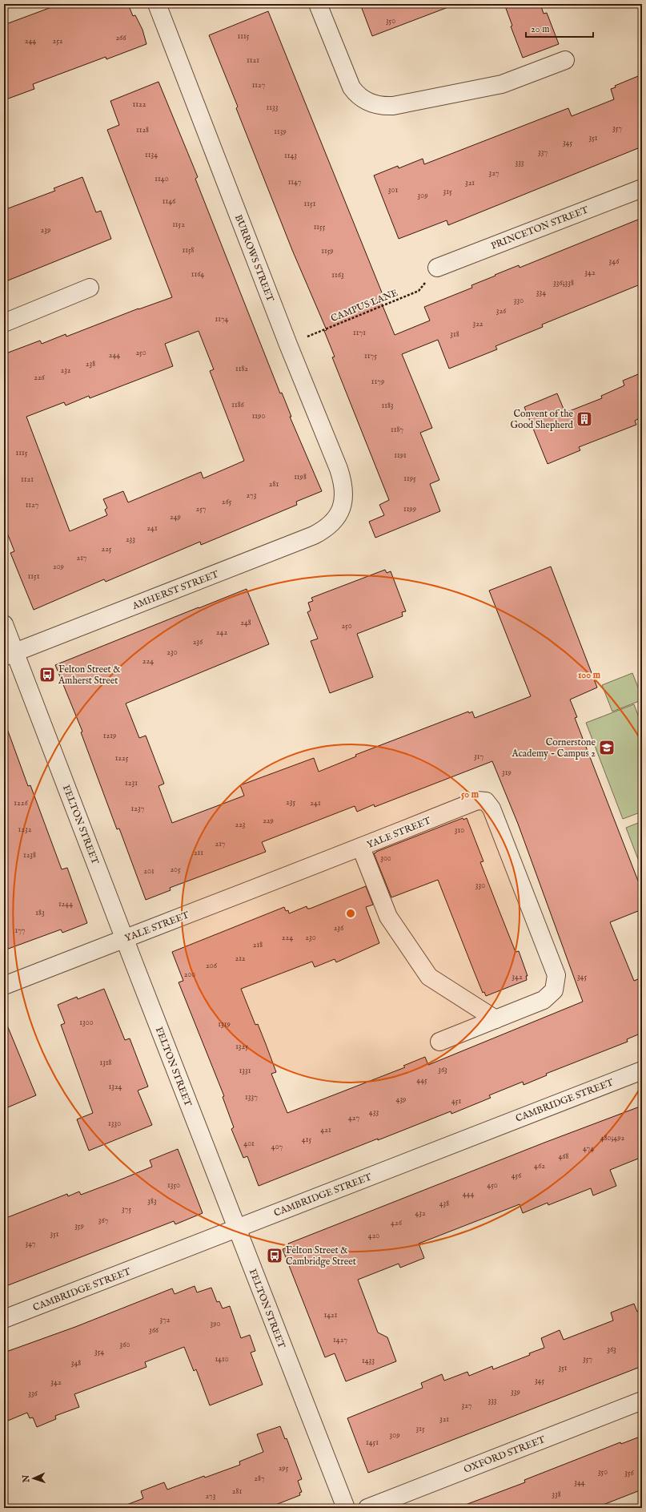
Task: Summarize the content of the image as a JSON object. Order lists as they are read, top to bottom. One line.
{"streets":{"street":["PRINCETON STREET","BURROWS STREET","AMHERST STREET","FELTON STREET","YALE STREET","CAMBRIDGE STREET","OXFORD STREET"],"path":["CAMPUS LANE"]},"crossings":[["PRINCETON STREET","CAMPUS LANE"],["BURROWS STREET","CAMPUS LANE"],["BURROWS STREET","AMHERST STREET"],["AMHERST STREET","FELTON STREET"],["FELTON STREET","YALE STREET"],["FELTON STREET","CAMBRIDGE STREET"]],"places":{"building":["Convent of the Good Shepherd"],"bus stop":["Felton Street & Amherst Street","Felton Street & Cambridge Street"],"school or university":["Cornerstone Academy - Campus 2"]},"house_numbers":["350","1115","266","244","252","1121","1127","1122","1133","357","1128","1139","351","345","337","1134","1143","333","327","1140","1147","321","301","315","309","1146","1151","1152","1155","239","1158","1159","346","342","1164","1163","336;338","334","330","326","1174","322","1171","318","250","244","1175","238","1182","232","226","1179","1186","1183","1190","1187","1115","1191","1198","1195","1121","281","273","265","1127","257","1199","249","241","233","225","217","209","1151","248","250","242","236","230","224","1219","317","1225","319","1231","235","1226","241","1237","229","223","1232","310","217","211","1238","300","205","201","330","1244","183","236","177","224","230","218","212","206","200","342","345","1300","1319","1325","1318","363","1331","445","1324","1337","439","451","433","427","1330","421","480;492","415","401","407","474","468","462","456","1350","450","444","383","438","375","432","367","426","359","351","420","347","1421","372","390","366","1427","360","363","354","1410","357","1433","348","351","345","342","339","336","333","327","321","315","309","1451","295","350","356","287","344","281","338","273"],"scale_bar":"20 m","north":"left","rings":["100 m","50 m"]}
